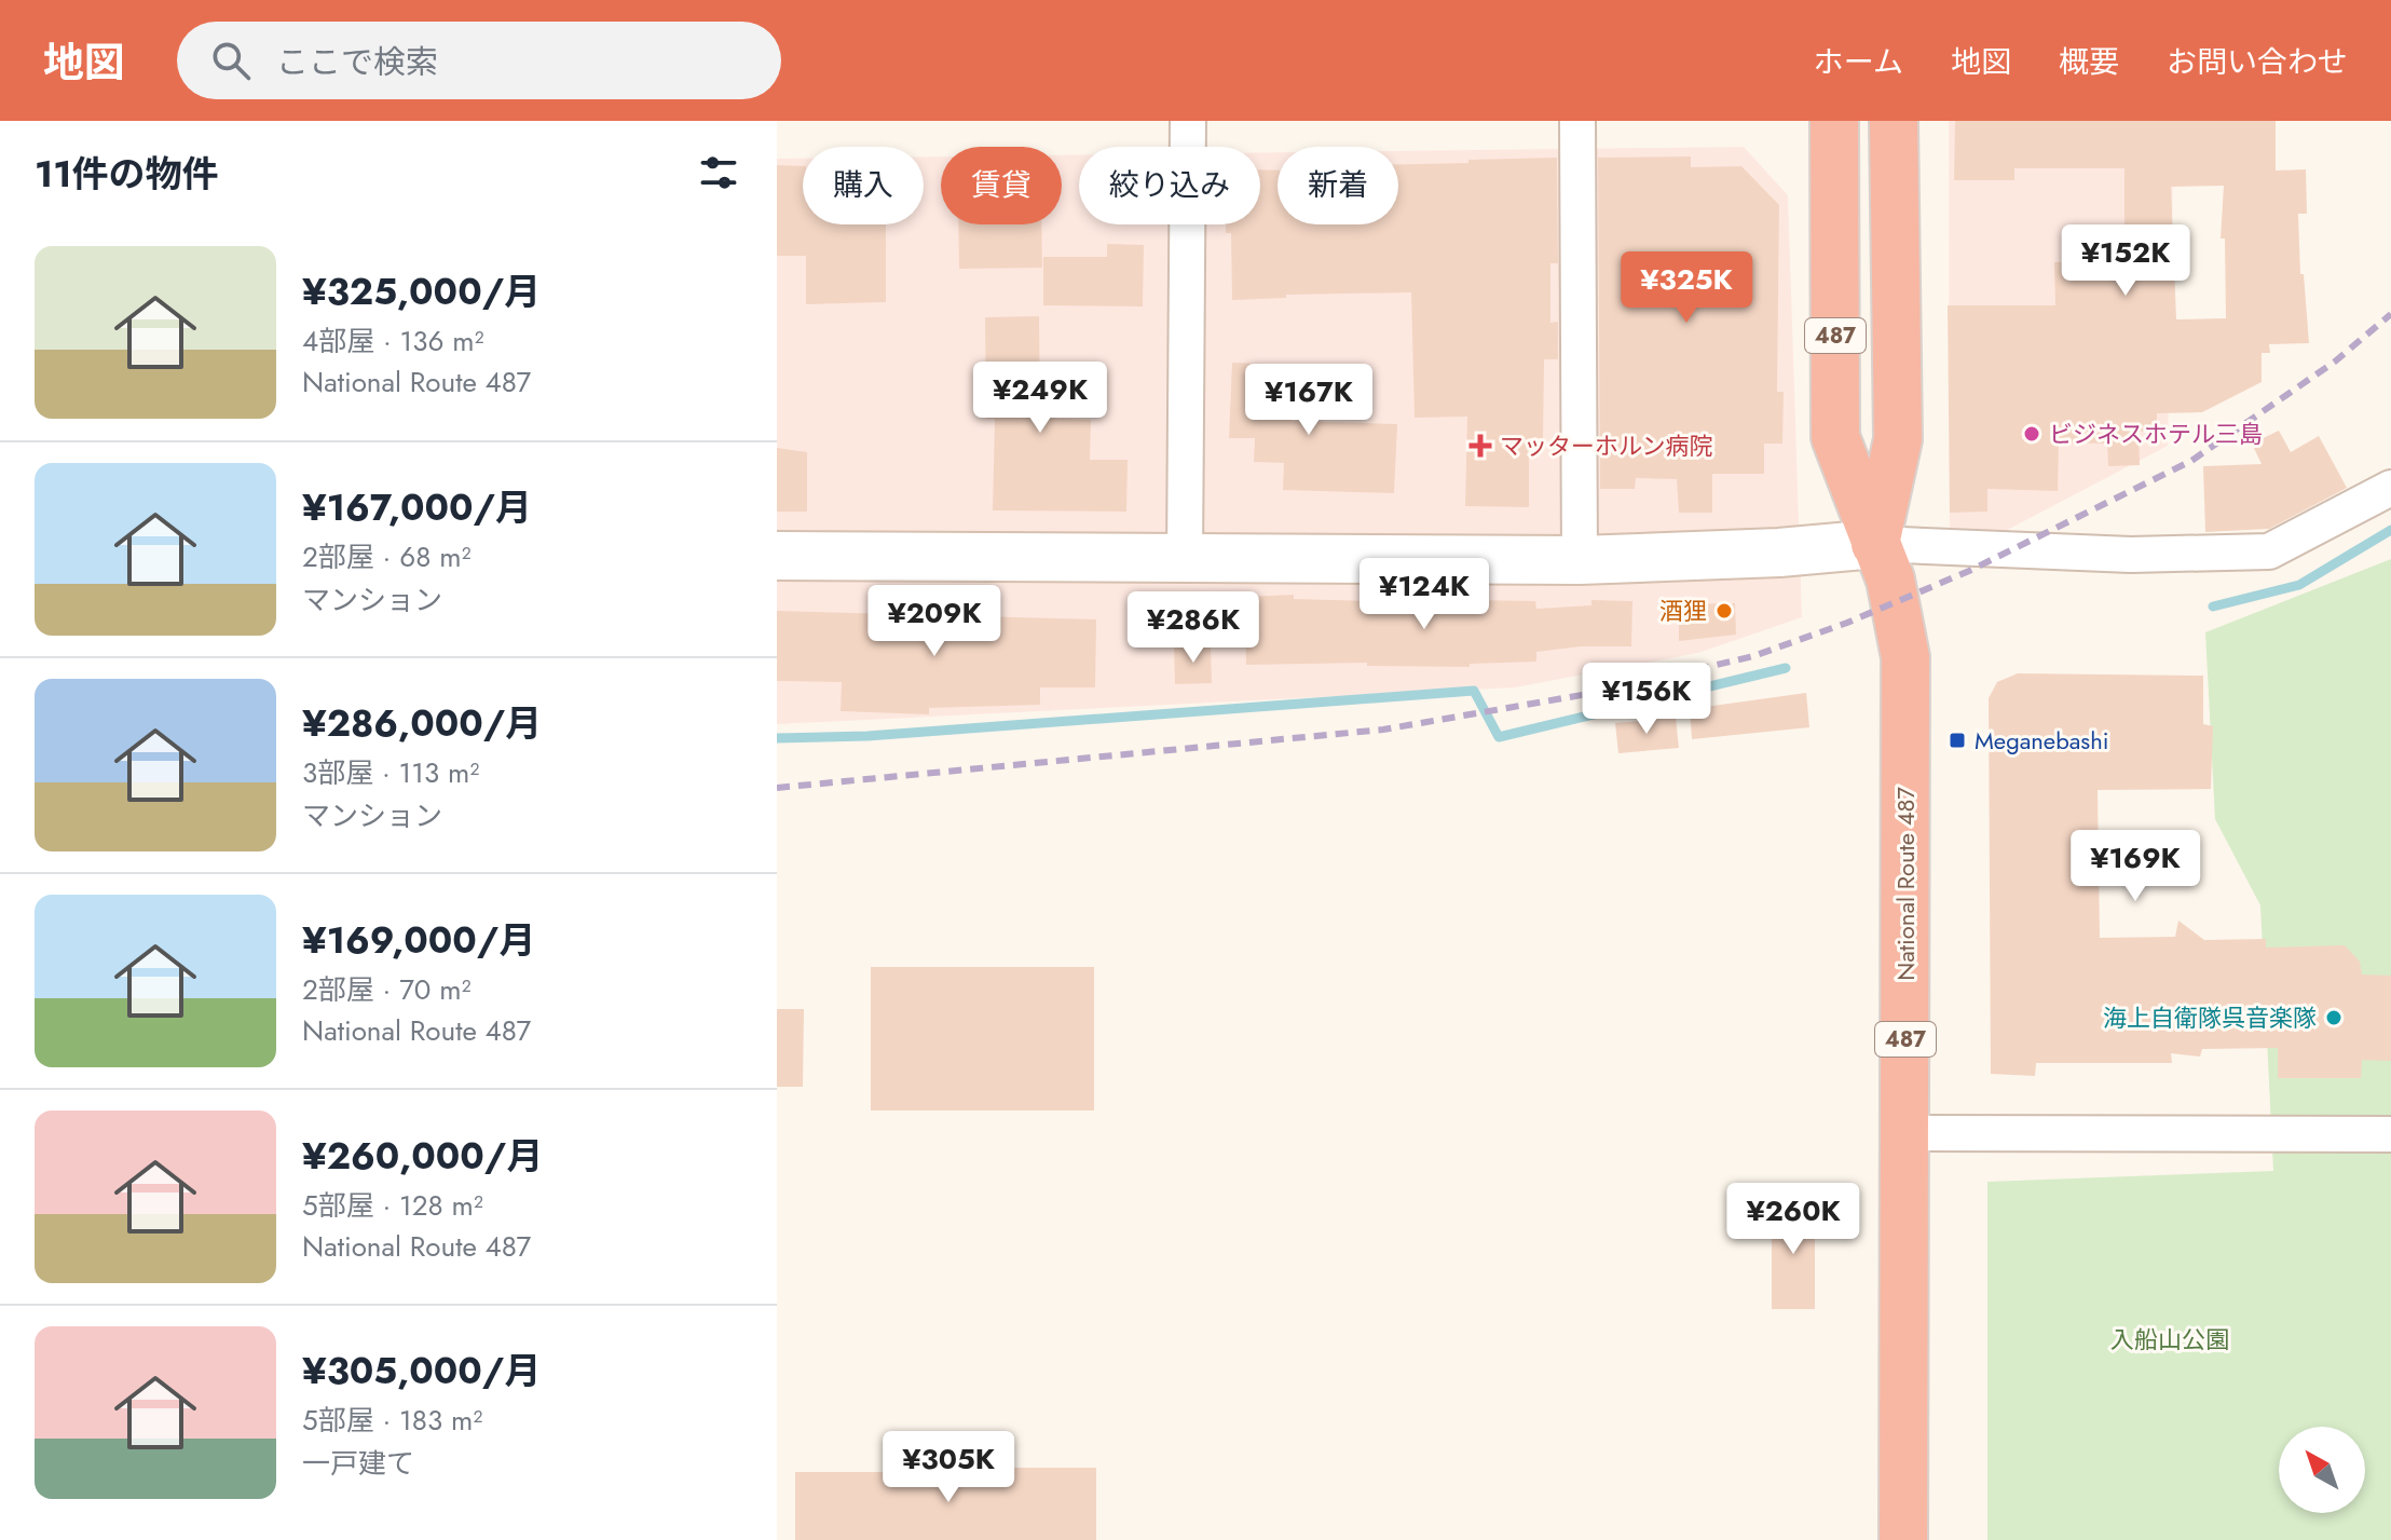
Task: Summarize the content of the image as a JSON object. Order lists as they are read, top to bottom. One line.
{"streets":{"highway":["487","National Route 487"]},"crossings":[["487","National Route 487"]],"parks":["入船山公園"],"places":{"other":["ビジネスホテル三島","酒狸","海上自衛隊呉音楽隊"],"health":["マッターホルン病院"],"transit":["Meganebashi"]},"north":"top left","page":{"header":"地図","search":"ここで検索","nav":["ホーム","地図","概要","お問い合わせ"],"heading":"11件の物件","chip":["購入","賃貸","絞り込み","新着"],"list":[{"name":"¥325,000/月","note":"4部屋 · 136 m² · National Route 487"},{"name":"¥167,000/月","note":"2部屋 · 68 m² · マンション"},{"name":"¥286,000/月","note":"3部屋 · 113 m² · マンション"},{"name":"¥169,000/月","note":"2部屋 · 70 m² · National Route 487"},{"name":"¥260,000/月","note":"5部屋 · 128 m² · National Route 487"},{"name":"¥305,000/月","note":"5部屋 · 183 m² · 一戸建て"}],"price":["¥152K","¥325K","¥249K","¥167K","¥124K","¥209K","¥286K","¥156K","¥169K","¥260K","¥305K"]}}
